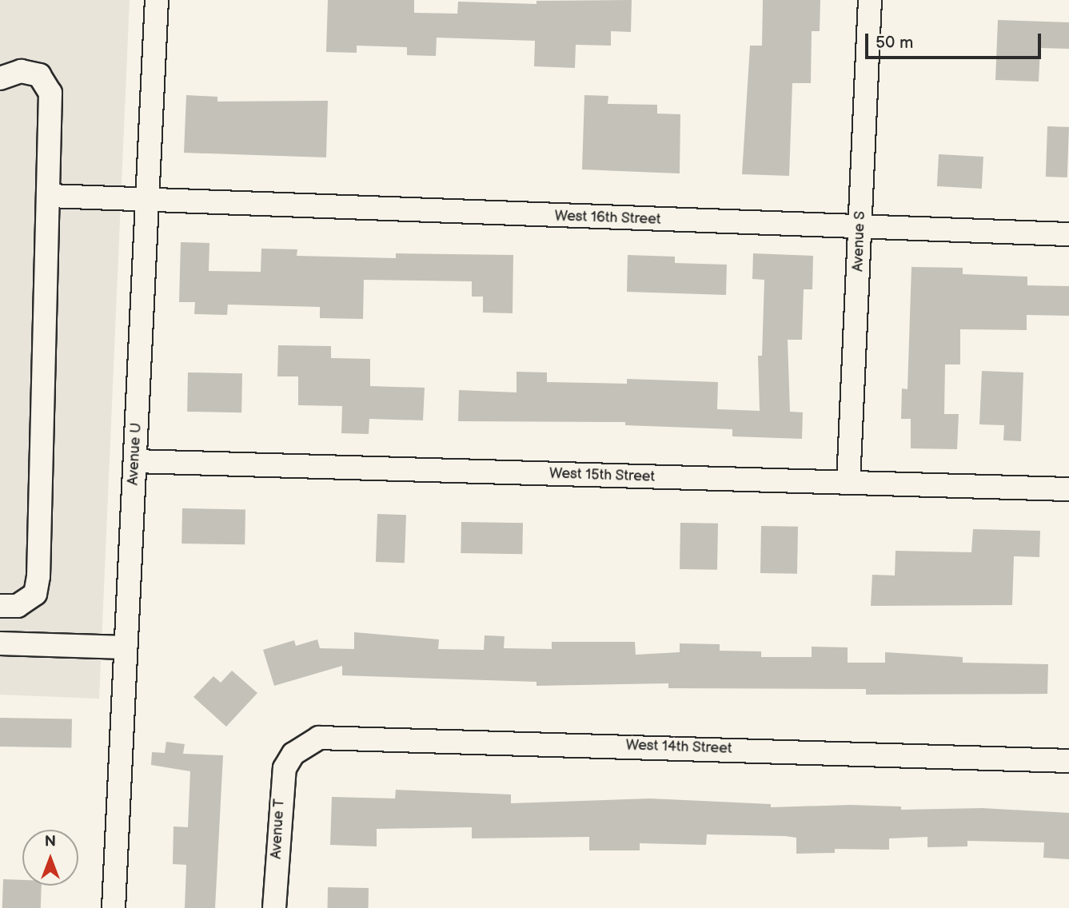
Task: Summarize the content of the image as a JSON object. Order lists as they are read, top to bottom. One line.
{"streets":{"street":["West 16th Street","Avenue S","Avenue U","West 15th Street","West 14th Street","Avenue T"]},"crossings":[["West 16th Street","Avenue S"],["West 16th Street","Avenue U"],["Avenue S","West 15th Street"],["Avenue U","West 15th Street"],["West 14th Street","Avenue T"]],"scale_bar":"50 m","north":"top"}
